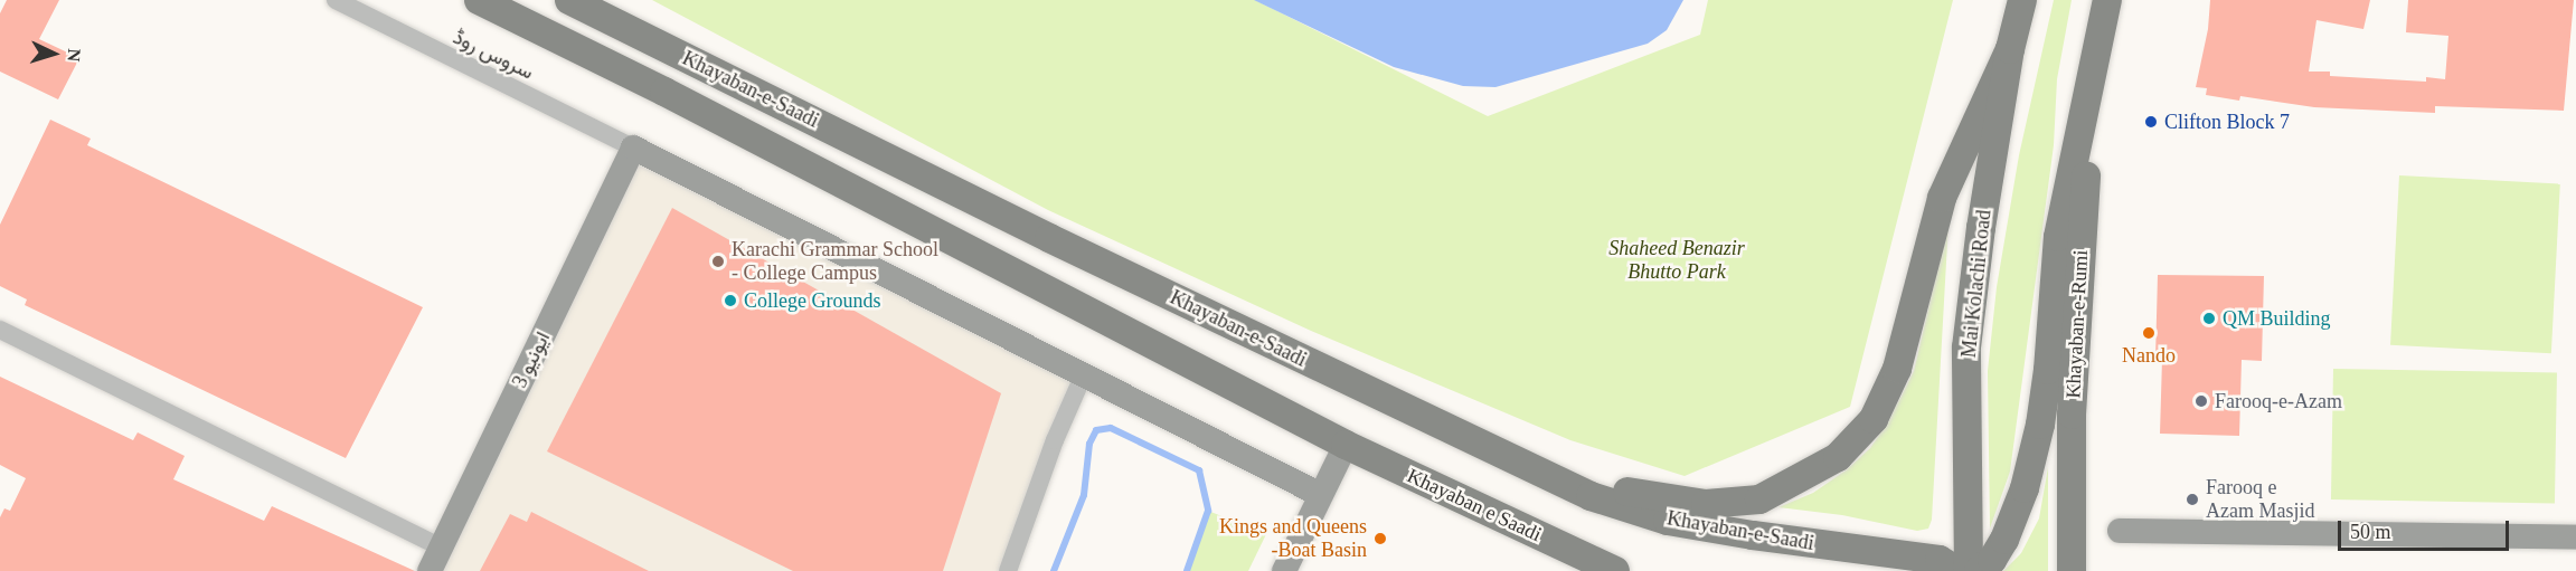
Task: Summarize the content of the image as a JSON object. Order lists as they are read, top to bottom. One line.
{"streets":{"main road":["Khayaban-e-Saadi","Mai Kolachi Road","Khayaban-e-Rumi","Khayaban e Saadi"],"street":["سروس روڈ","ایونیو 3"]},"crossings":[["سروس روڈ","ایونیو 3"],["Khayaban-e-Saadi","Khayaban e Saadi"]],"parks":["Shaheed Benazir Bhutto Park"],"places":["Clifton Block 7","Karachi Grammar School - College Campus","College Grounds","QM Building","Nando","Farooq-e-Azam","Farooq e Azam Masjid","Kings and Queens -Boat Basin"],"scale_bar":"50 m","north":"right"}
